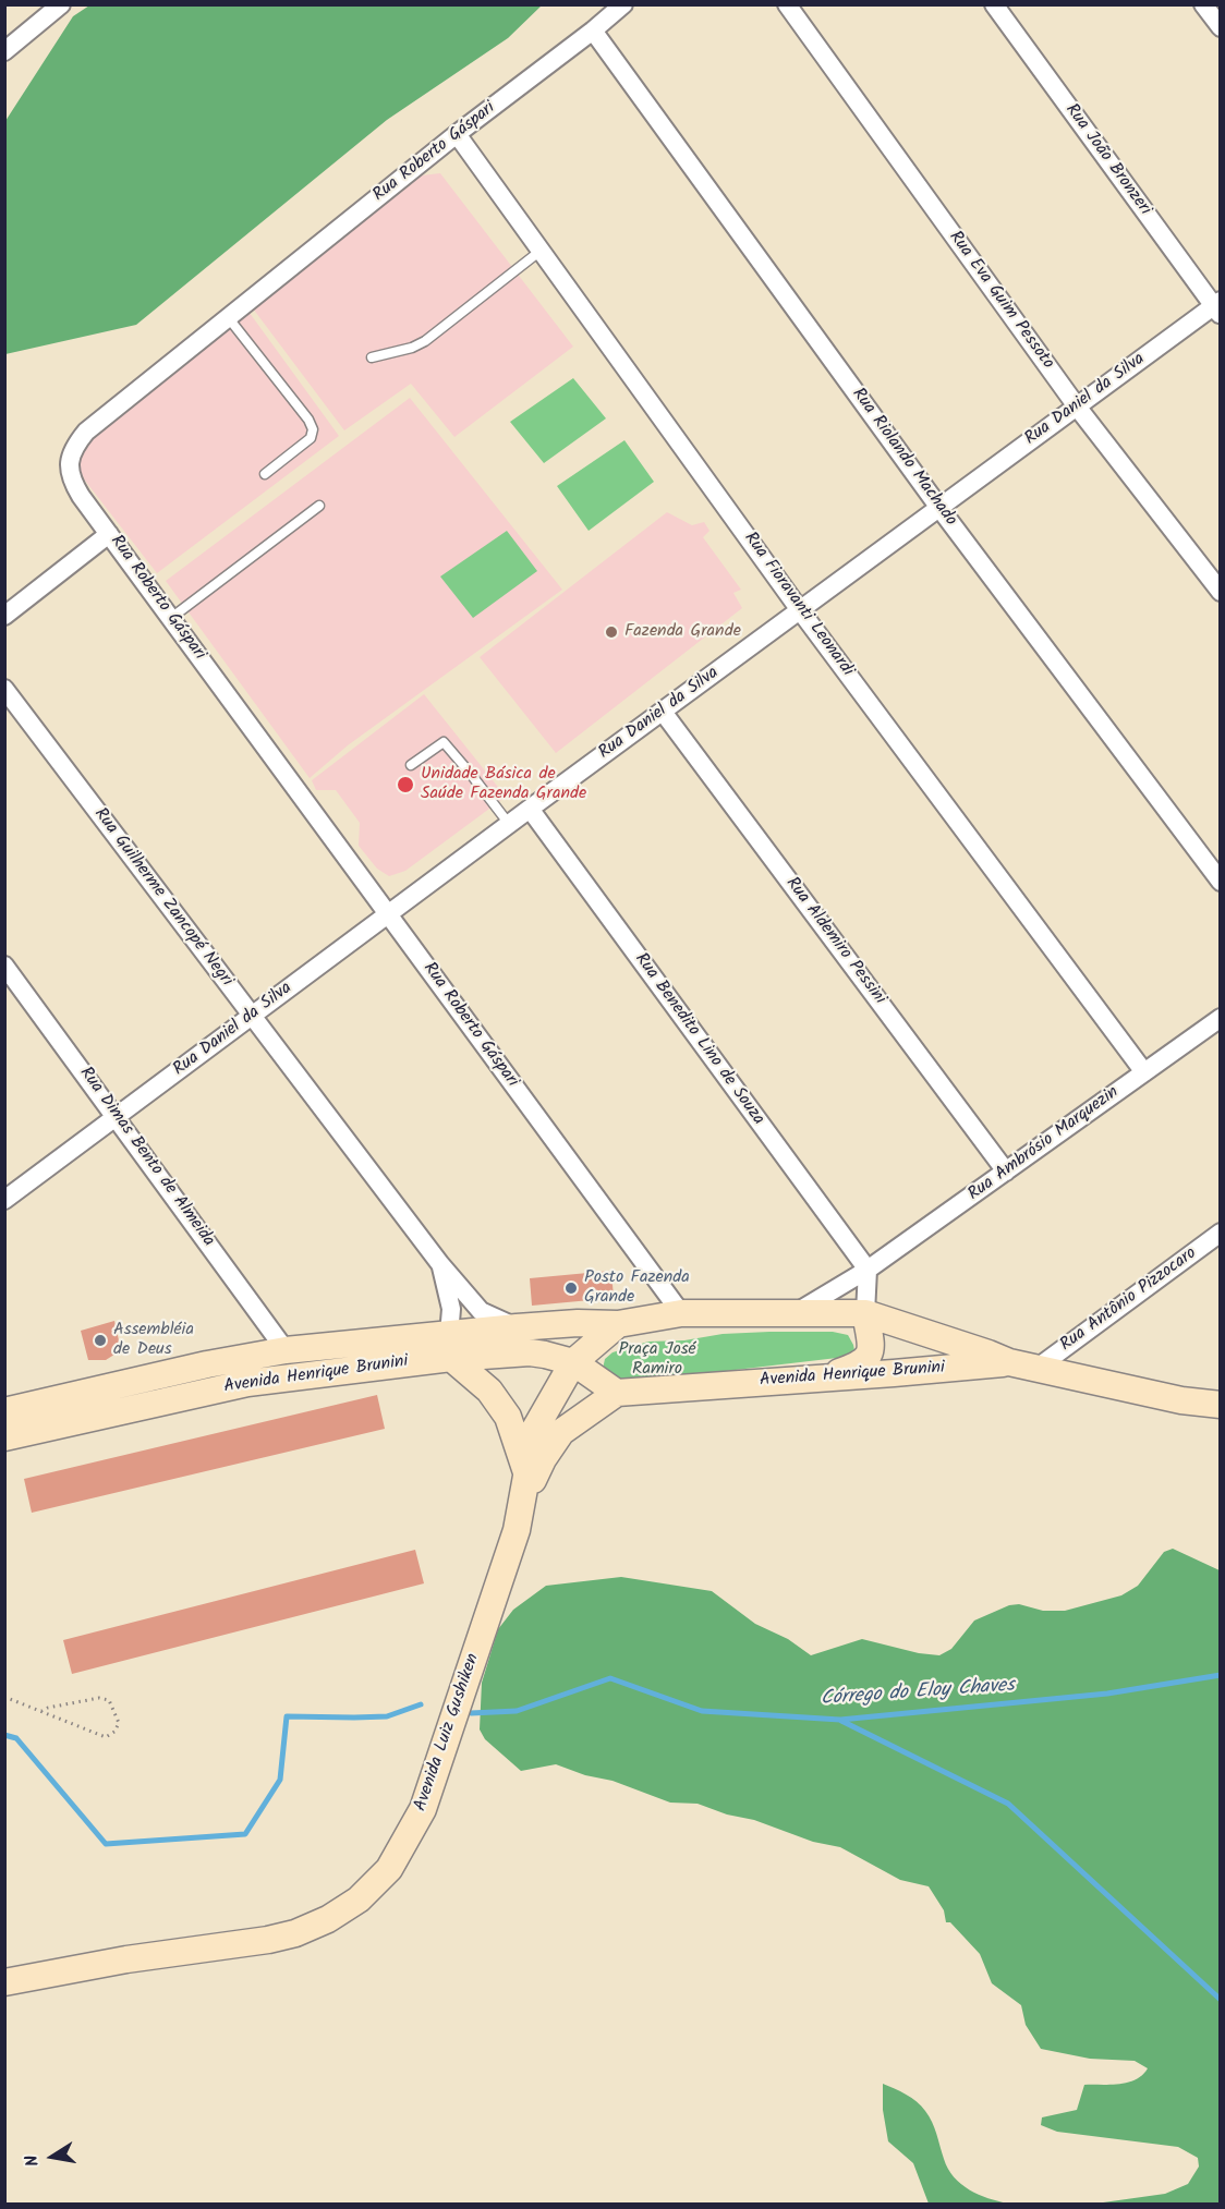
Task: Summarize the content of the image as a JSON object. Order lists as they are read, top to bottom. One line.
{"streets":{"main road":["Avenida Henrique Brunini","Avenida Luiz Gushiken"],"street":["Rua Roberto Gáspari","Rua João Bronzeri","Rua Eva Guim Pessoto","Rua Daniel da Silva","Rua Riolando Machado","Rua Fioravanti Leonardi","Rua Guilherme Zancopé Negri","Rua Aldemiro Pessini","Rua Benedito Lino de Souza","Rua Ambrósio Marquezin","Rua Dimas Bento de Almeida","Rua Antônio Pizzocaro"]},"crossings":[["Rua Roberto Gáspari","Rua Daniel da Silva"],["Rua Roberto Gáspari","Rua Riolando Machado"],["Rua Roberto Gáspari","Rua Fioravanti Leonardi"],["Rua Roberto Gáspari","Avenida Henrique Brunini"],["Rua João Bronzeri","Rua Daniel da Silva"],["Rua Eva Guim Pessoto","Rua Daniel da Silva"],["Rua Daniel da Silva","Rua Riolando Machado"],["Rua Daniel da Silva","Rua Fioravanti Leonardi"],["Rua Daniel da Silva","Rua Guilherme Zancopé Negri"],["Rua Daniel da Silva","Rua Aldemiro Pessini"],["Rua Daniel da Silva","Rua Benedito Lino de Souza"],["Rua Daniel da Silva","Rua Dimas Bento de Almeida"],["Rua Fioravanti Leonardi","Rua Ambrósio Marquezin"],["Rua Guilherme Zancopé Negri","Avenida Henrique Brunini"],["Rua Aldemiro Pessini","Rua Ambrósio Marquezin"],["Rua Benedito Lino de Souza","Rua Ambrósio Marquezin"],["Rua Ambrósio Marquezin","Avenida Henrique Brunini"],["Rua Dimas Bento de Almeida","Avenida Henrique Brunini"],["Rua Antônio Pizzocaro","Avenida Henrique Brunini"],["Avenida Henrique Brunini","Avenida Luiz Gushiken"]],"water":["Córrego do Eloy Chaves"],"parks":["Praça José Ramiro"],"places":["Fazenda Grande","Unidade Básica de Saúde Fazenda Grande","Posto Fazenda Grande","Assembléia de Deus"],"north":"left"}
